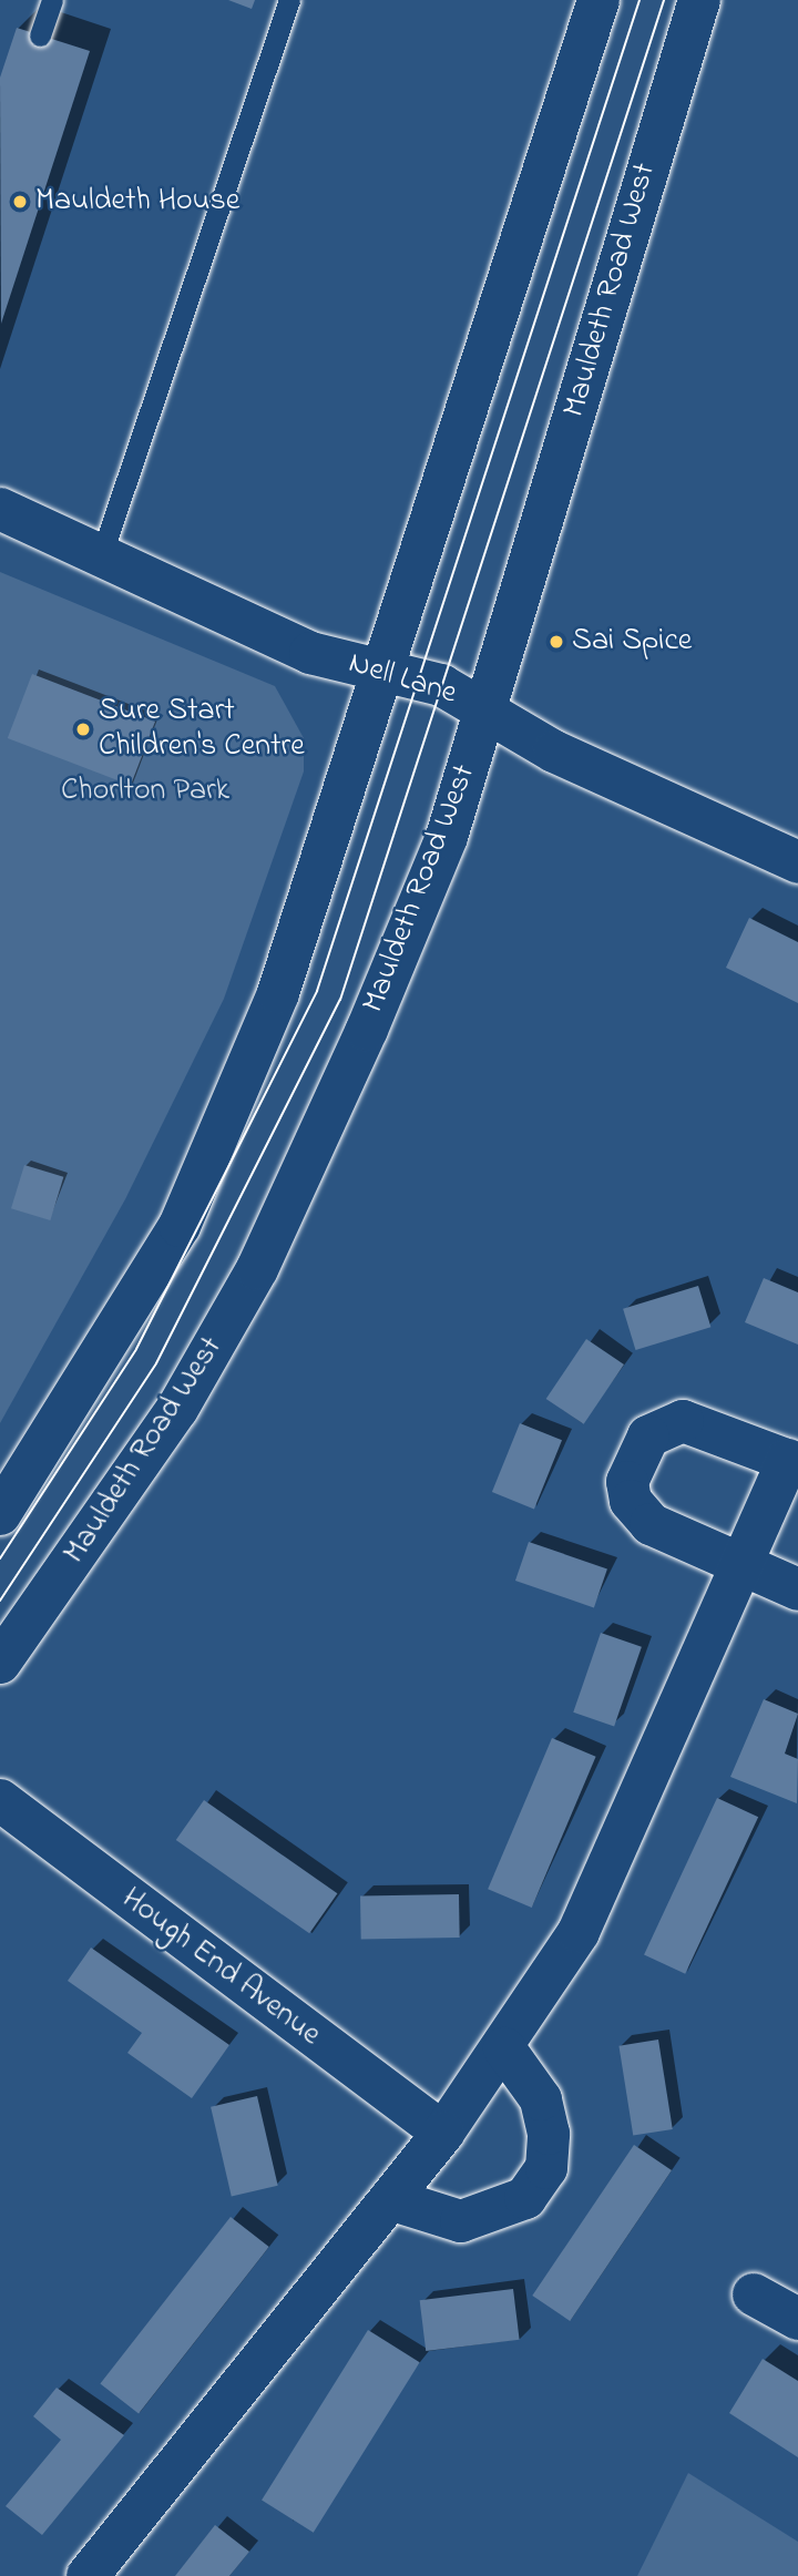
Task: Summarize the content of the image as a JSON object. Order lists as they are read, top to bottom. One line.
{"streets":{"street":["Mauldeth Road West","Nell Lane","Hough End Avenue"]},"crossings":[["Mauldeth Road West","Nell Lane"]],"parks":["Chorlton Park"],"places":["Mauldeth House","Sai Spice","Sure Start Children's Centre"]}
